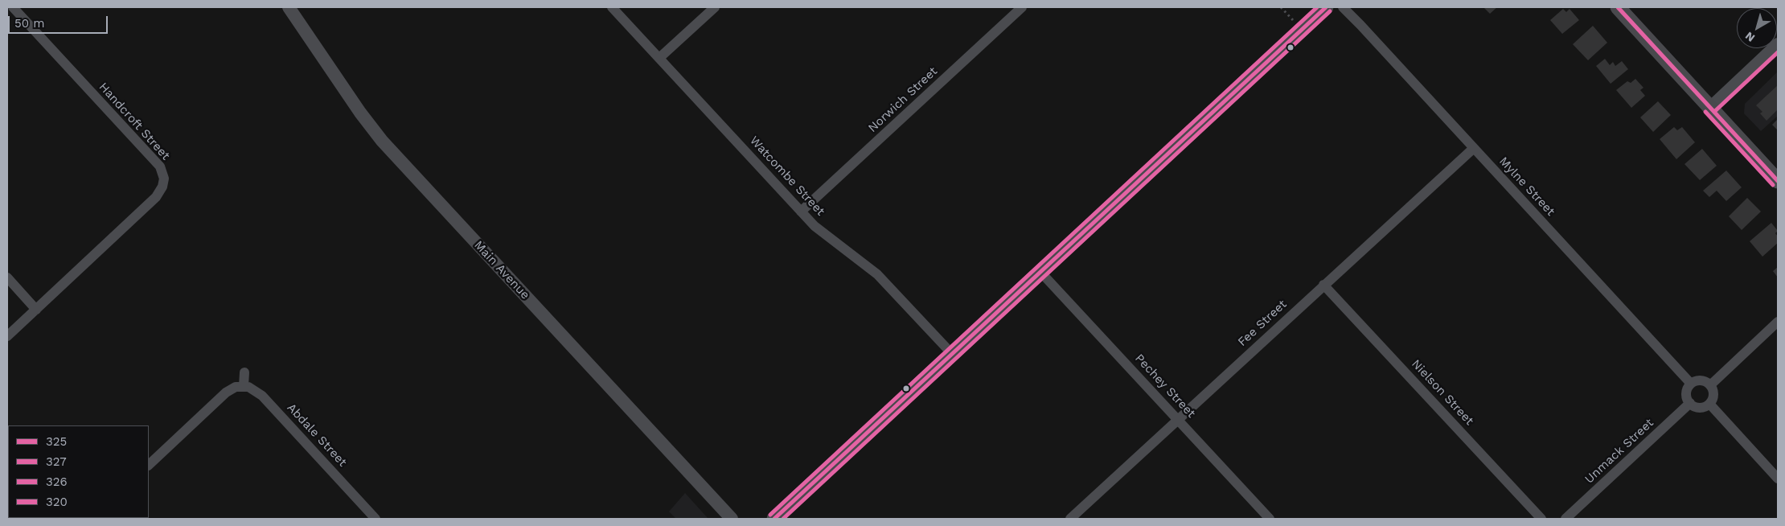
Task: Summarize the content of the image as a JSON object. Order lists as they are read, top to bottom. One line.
{"streets":{"street":["Norwich Street","Handcroft Street","Watcombe Street","Mylne Street","Main Avenue","Fee Street","Pechey Street","Nielson Street","Abdale Street","Unmack Street"]},"crossings":[["Norwich Street","Watcombe Street"],["Mylne Street","Fee Street"],["Mylne Street","Unmack Street"],["Fee Street","Pechey Street"],["Fee Street","Nielson Street"]],"lines":["transit line 325","transit line 326","transit line 327","transit line 320"],"legend":["325","327","326","320"],"scale_bar":"50 m","north":"bottom left"}
